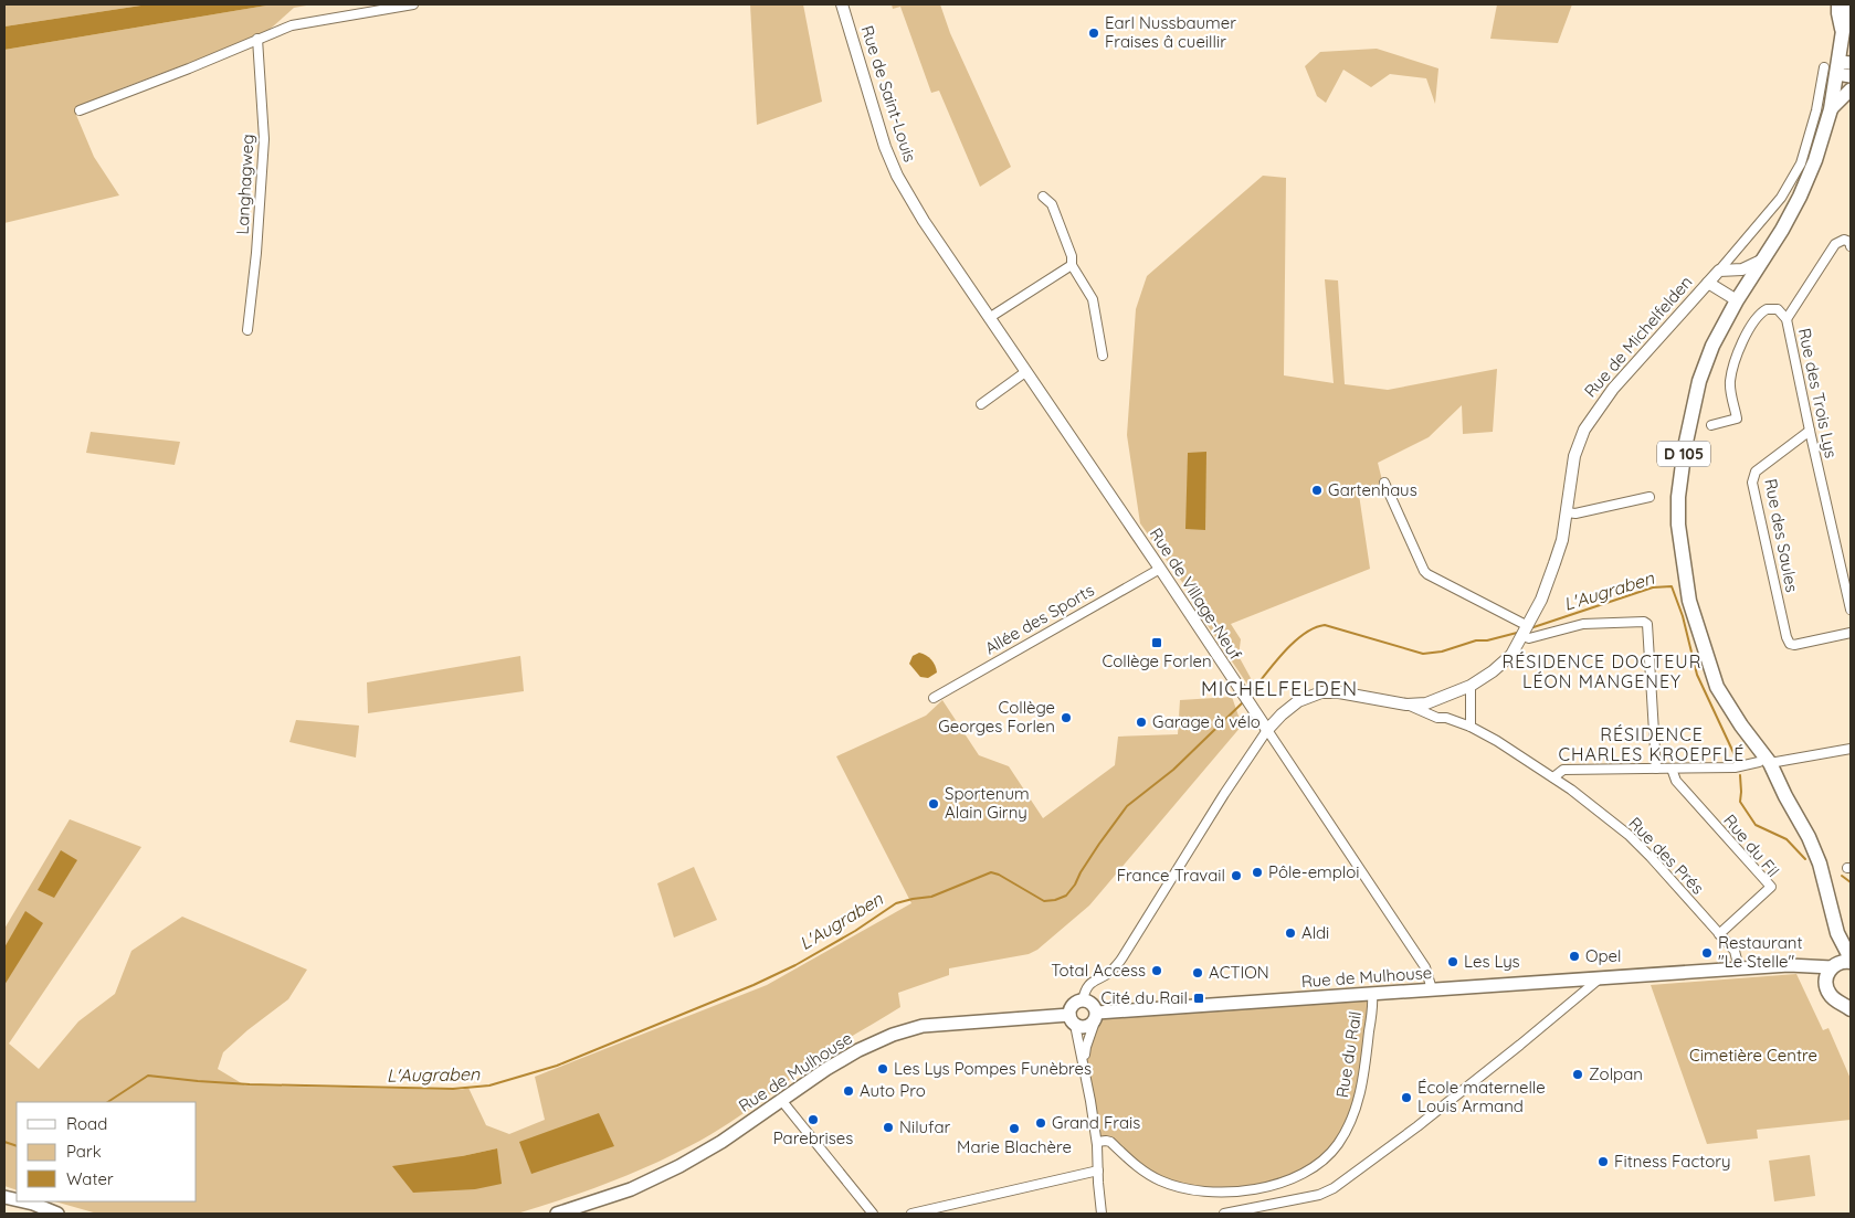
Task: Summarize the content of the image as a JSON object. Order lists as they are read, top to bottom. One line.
{"streets":{"main road":["D 105","Rue de Mulhouse"],"street":["Rue de Saint-Louis","Langhagweg","Rue de Michelfelden","Rue des Trois Lys","Rue des Saules","Rue de Village-Neuf","Allée des Sports","Rue du Fil","Rue des Prés","Rue du Rail"]},"crossings":[["Rue de Saint-Louis","Rue de Village-Neuf"],["Rue de Michelfelden","Rue de Village-Neuf"],["Rue de Michelfelden","Rue des Prés"],["Rue de Michelfelden","Rue de Mulhouse"],["Rue des Trois Lys","Rue des Saules"],["D 105","Rue de Mulhouse"],["Rue de Village-Neuf","Allée des Sports"],["Rue de Village-Neuf","Rue de Mulhouse"],["Rue du Fil","Rue des Prés"],["Rue des Prés","Rue de Mulhouse"],["Rue de Mulhouse","Rue du Rail"]],"districts":["RÉSIDENCE DOCTEUR LÉON MANGENEY","MICHELFELDEN","RÉSIDENCE CHARLES KROEPFLÉ"],"water":["L'Augraben"],"parks":["Cimetière Centre"],"places":{"other":["Earl Nussbaumer Fraises â cueillir","Gartenhaus","Collège Georges Forlen","Garage à vélo","Sportenum Alain Girny","Pôle-emploi","France Travail","Aldi","Restaurant \"Le Stelle\"","Opel","Les Lys","Total Access","ACTION","Les Lys Pompes Funèbres","Zolpan","Auto Pro","École maternelle Louis Armand","Parebrises","Grand Frais","Nilufar","Marie Blachère","Fitness Factory"],"transit":["Collège Forlen","Cité du Rail"]},"legend":["Road","Park","Water"]}
